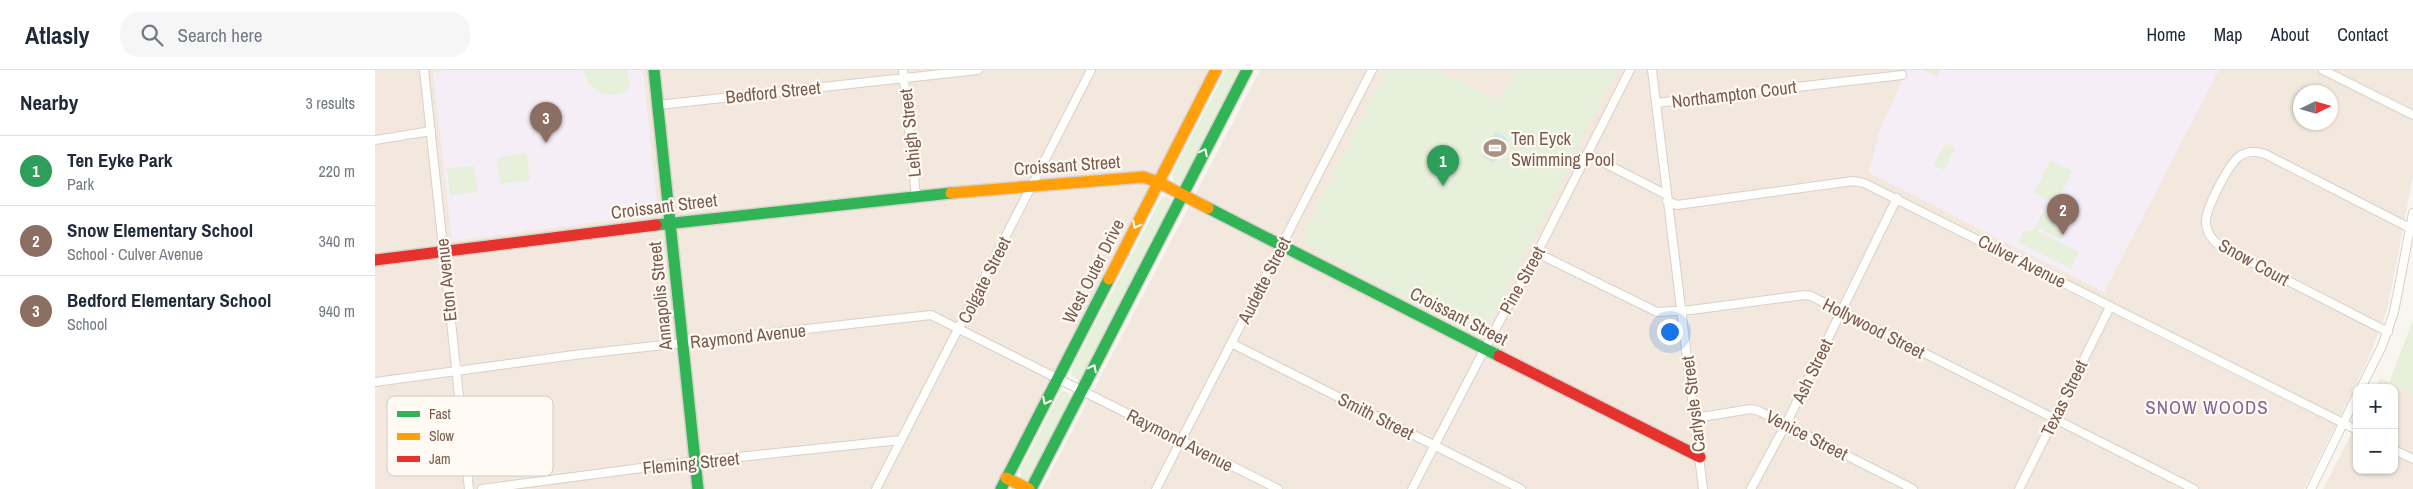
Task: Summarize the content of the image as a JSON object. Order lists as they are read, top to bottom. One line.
{"streets":{"street":["Bedford Street","Northampton Court","Lehigh Street","Croissant Street","Culver Avenue","Snow Court","West Outer Drive","Eton Avenue","Colgate Street","Audette Street","Pine Street","Annapolis Street","Hollywood Street","Raymond Avenue","Ash Street","Texas Street","Carlysle Street","Smith Street","Venice Street","Fleming Street"]},"crossings":[["Bedford Street","Lehigh Street"],["Bedford Street","Annapolis Street"],["Northampton Court","Carlysle Street"],["Lehigh Street","Croissant Street"],["Croissant Street","West Outer Drive"],["Croissant Street","Eton Avenue"],["Croissant Street","Colgate Street"],["Croissant Street","Audette Street"],["Croissant Street","Pine Street"],["Croissant Street","Annapolis Street"],["Croissant Street","Carlysle Street"],["Culver Avenue","Pine Street"],["Culver Avenue","Ash Street"],["Culver Avenue","Texas Street"],["Culver Avenue","Carlysle Street"],["West Outer Drive","Raymond Avenue"],["Eton Avenue","Raymond Avenue"],["Colgate Street","Raymond Avenue"],["Colgate Street","Fleming Street"],["Audette Street","Raymond Avenue"],["Audette Street","Smith Street"],["Pine Street","Hollywood Street"],["Pine Street","Smith Street"],["Annapolis Street","Raymond Avenue"],["Annapolis Street","Fleming Street"],["Hollywood Street","Ash Street"],["Hollywood Street","Texas Street"],["Hollywood Street","Carlysle Street"],["Ash Street","Venice Street"],["Carlysle Street","Venice Street"]],"districts":["SNOW WOODS"],"places":{"sports":["Ten Eyck Swimming Pool"]},"legend":["Fast","Slow","Jam"],"north":"right","page":{"header":"Atlasly","search":"Search here","nav":["Home","Map","About","Contact"],"heading":["Nearby","3 results"],"pins":["3","1","2"],"list":[{"mark":"1","name":"Ten Eyke Park","note":"Park","value":"220 m"},{"mark":"2","name":"Snow Elementary School","note":"School · Culver Avenue","value":"340 m"},{"mark":"3","name":"Bedford Elementary School","note":"School","value":"940 m"}],"map_buttons":["+","−"]}}
